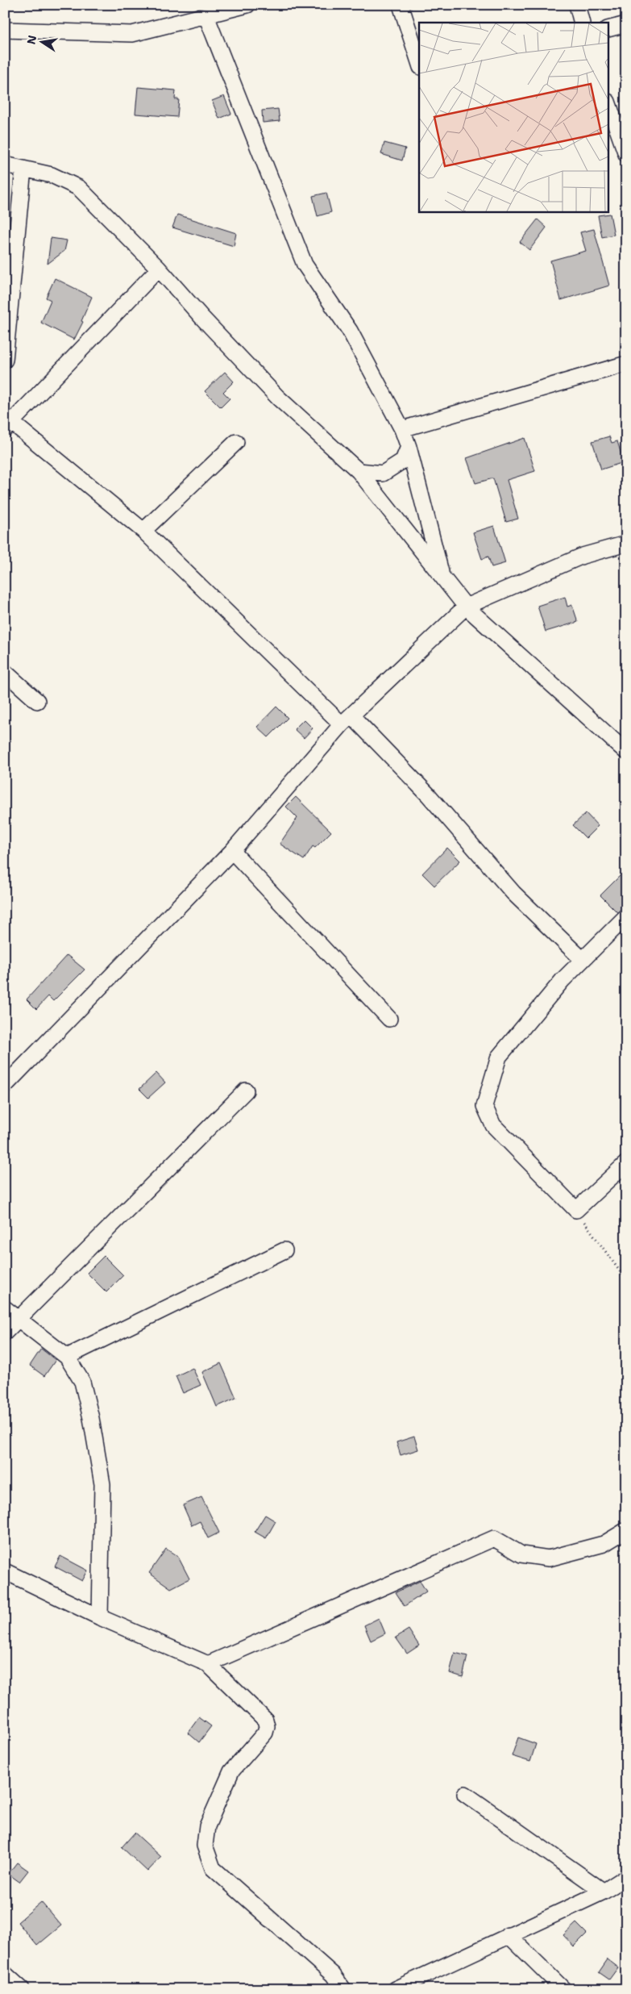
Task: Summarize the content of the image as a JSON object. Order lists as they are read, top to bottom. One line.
{"north":"left"}
